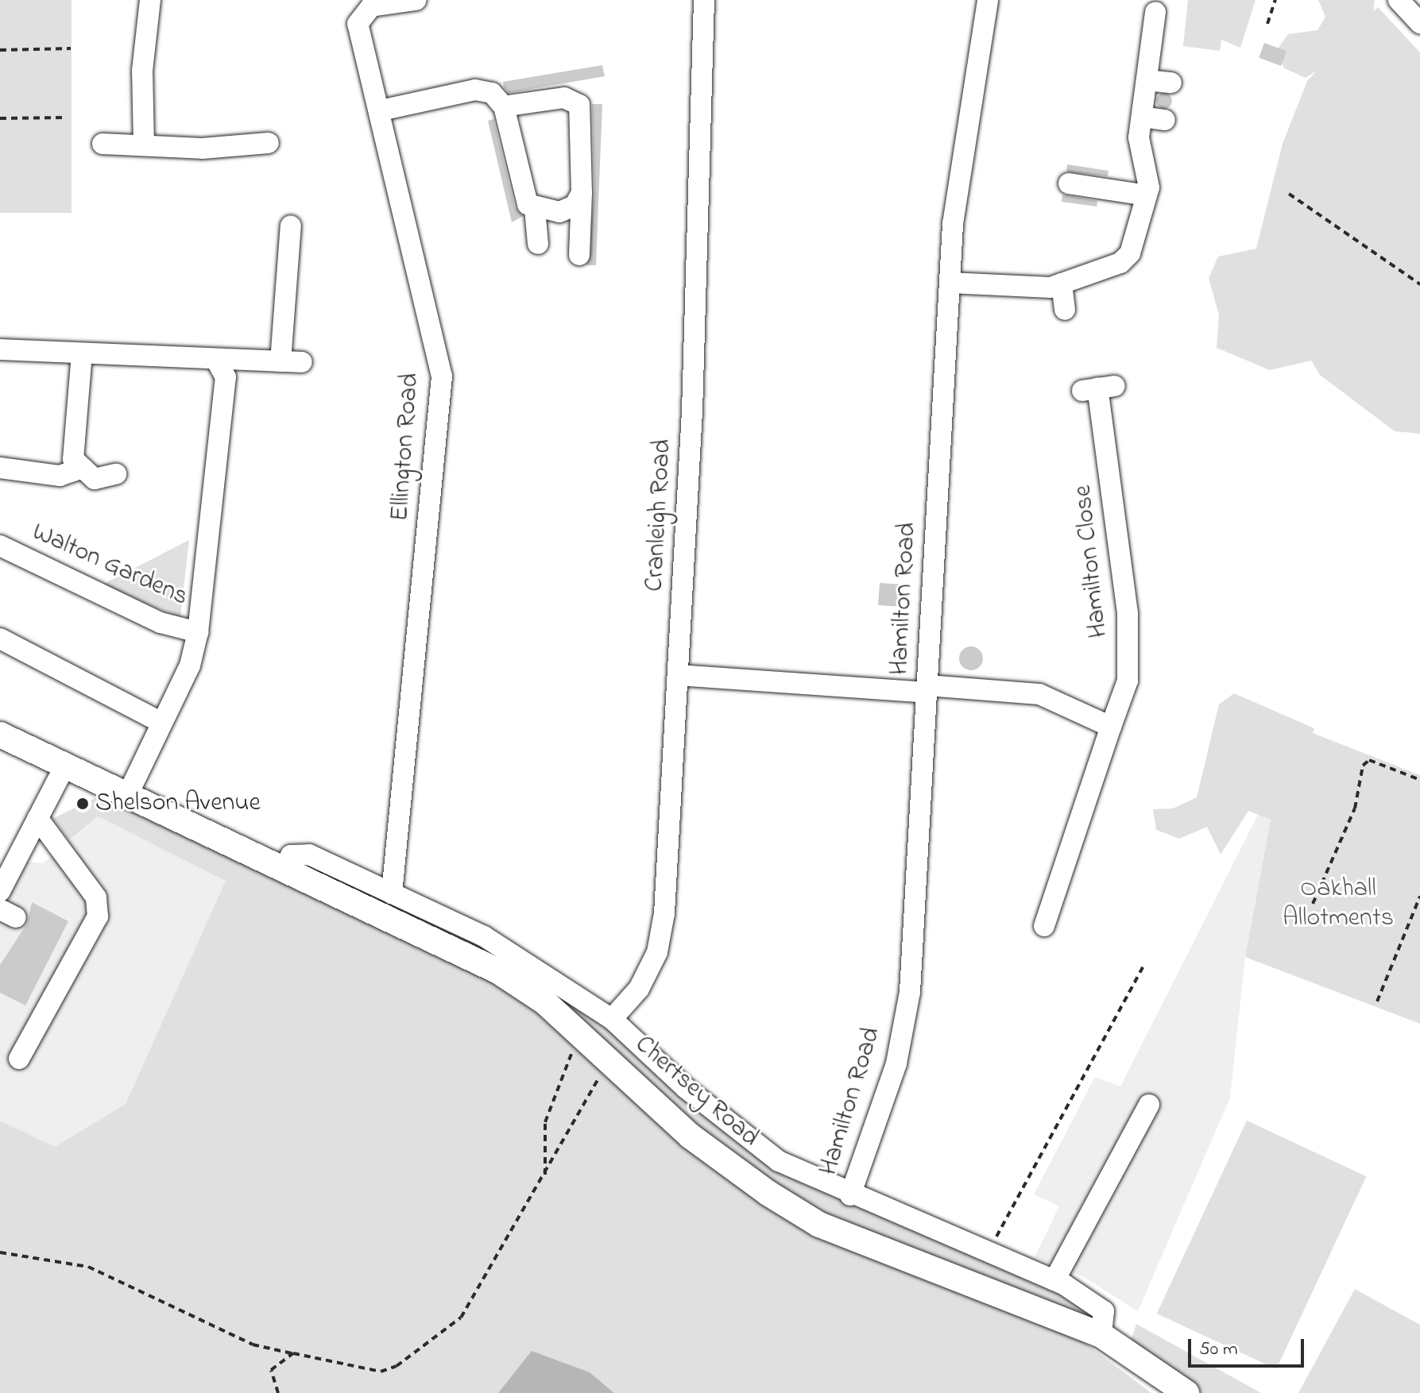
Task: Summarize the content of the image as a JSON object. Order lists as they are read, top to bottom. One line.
{"streets":{"main road":["Chertsey Road"],"street":["Ellington Road","Cranleigh Road","Hamilton Close","Walton Gardens","Hamilton Road"]},"crossings":[["Ellington Road","Chertsey Road"],["Cranleigh Road","Chertsey Road"],["Hamilton Road","Chertsey Road"]],"parks":["Oakhall Allotments"],"places":["Shelson Avenue"],"scale_bar":"50 m"}
